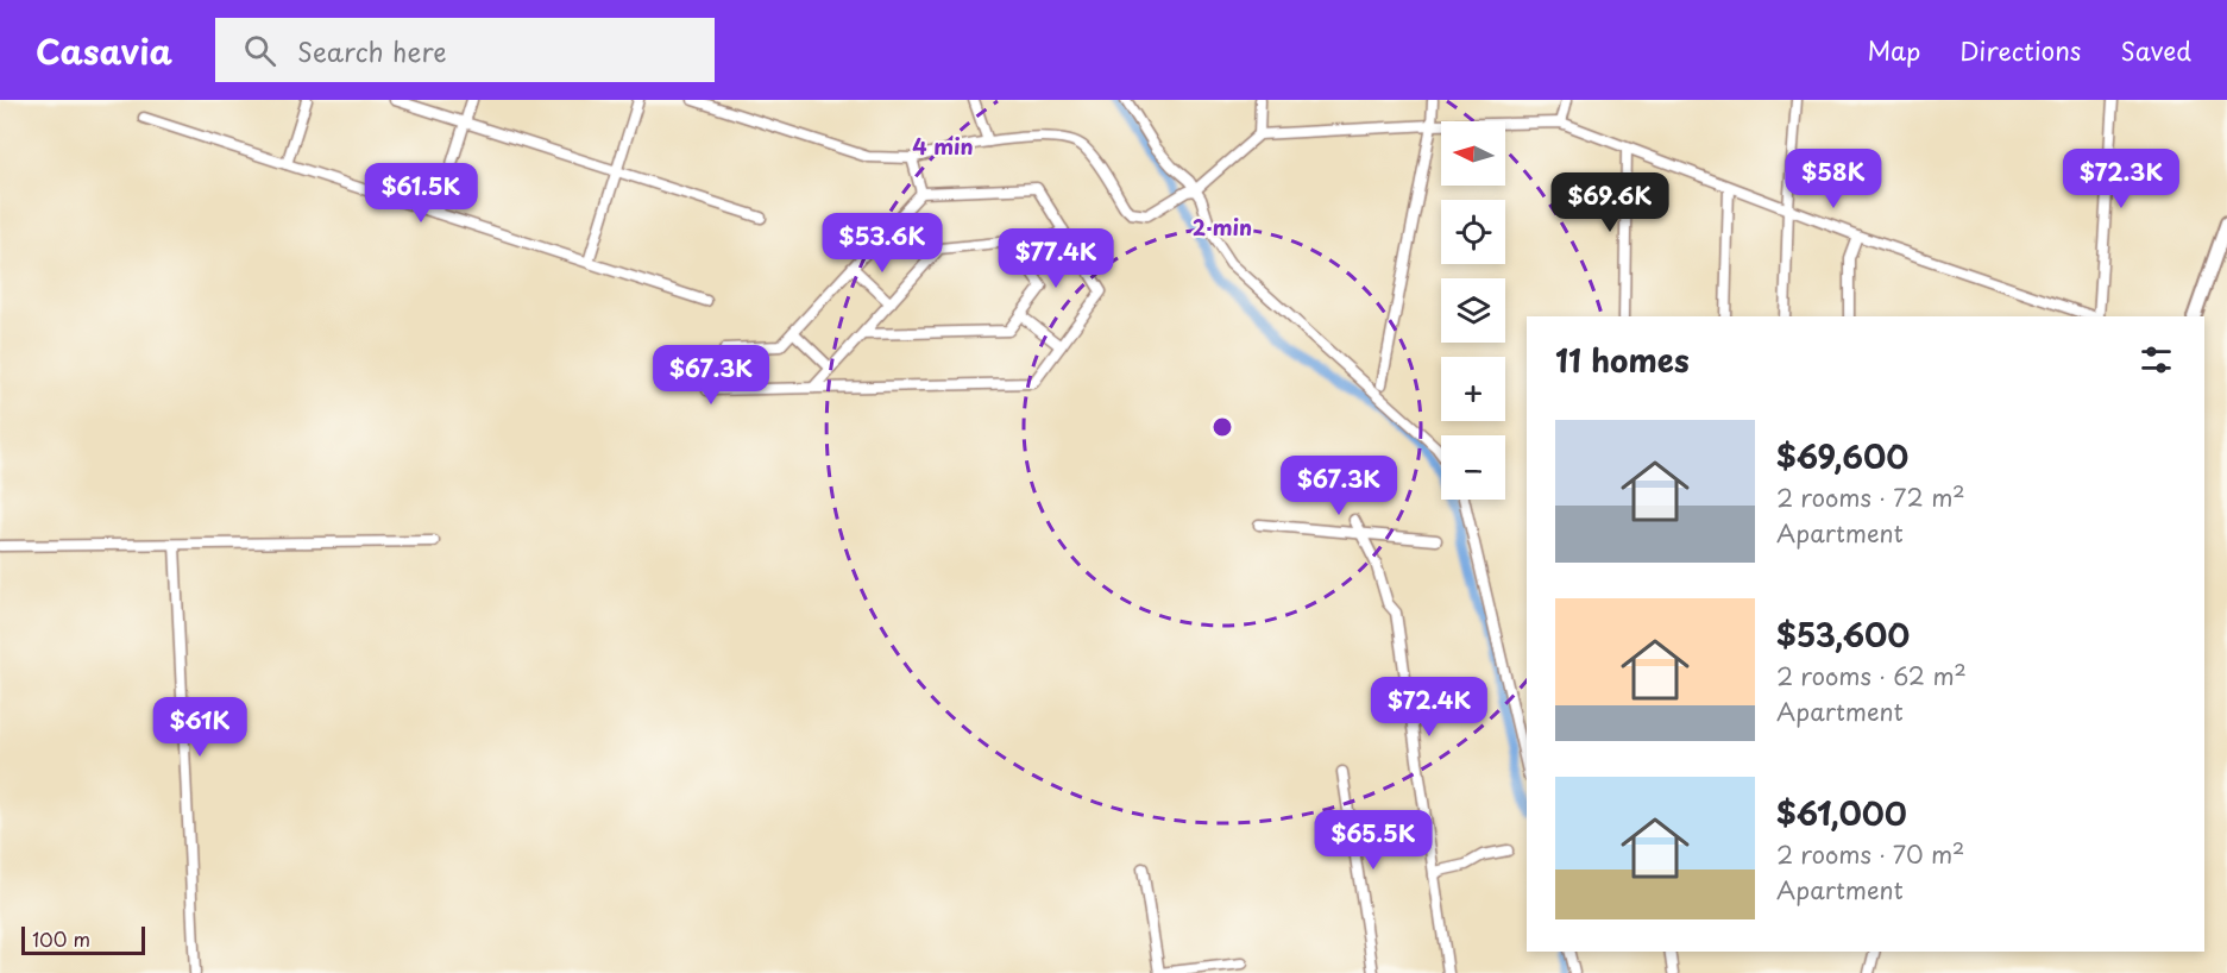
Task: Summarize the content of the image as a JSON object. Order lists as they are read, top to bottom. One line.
{"scale_bar":"100 m","north":"left","page":{"header":"Casavia","search":"Search here","nav":["Map","Directions","Saved"],"map_buttons":["+","−"],"price":["$58K","$72.3K","$61.5K","$69.6K","$53.6K","$77.4K","$67.3K","$67.3K","$72.4K","$61K","$65.5K"],"heading":"11 homes","list":[{"name":"$69,600","note":"2 rooms · 72 m² · Apartment"},{"name":"$53,600","note":"2 rooms · 62 m² · Apartment"},{"name":"$61,000","note":"2 rooms · 70 m² · Apartment"}],"scale":"100 m"},"rings":["4 min","2 min"]}
